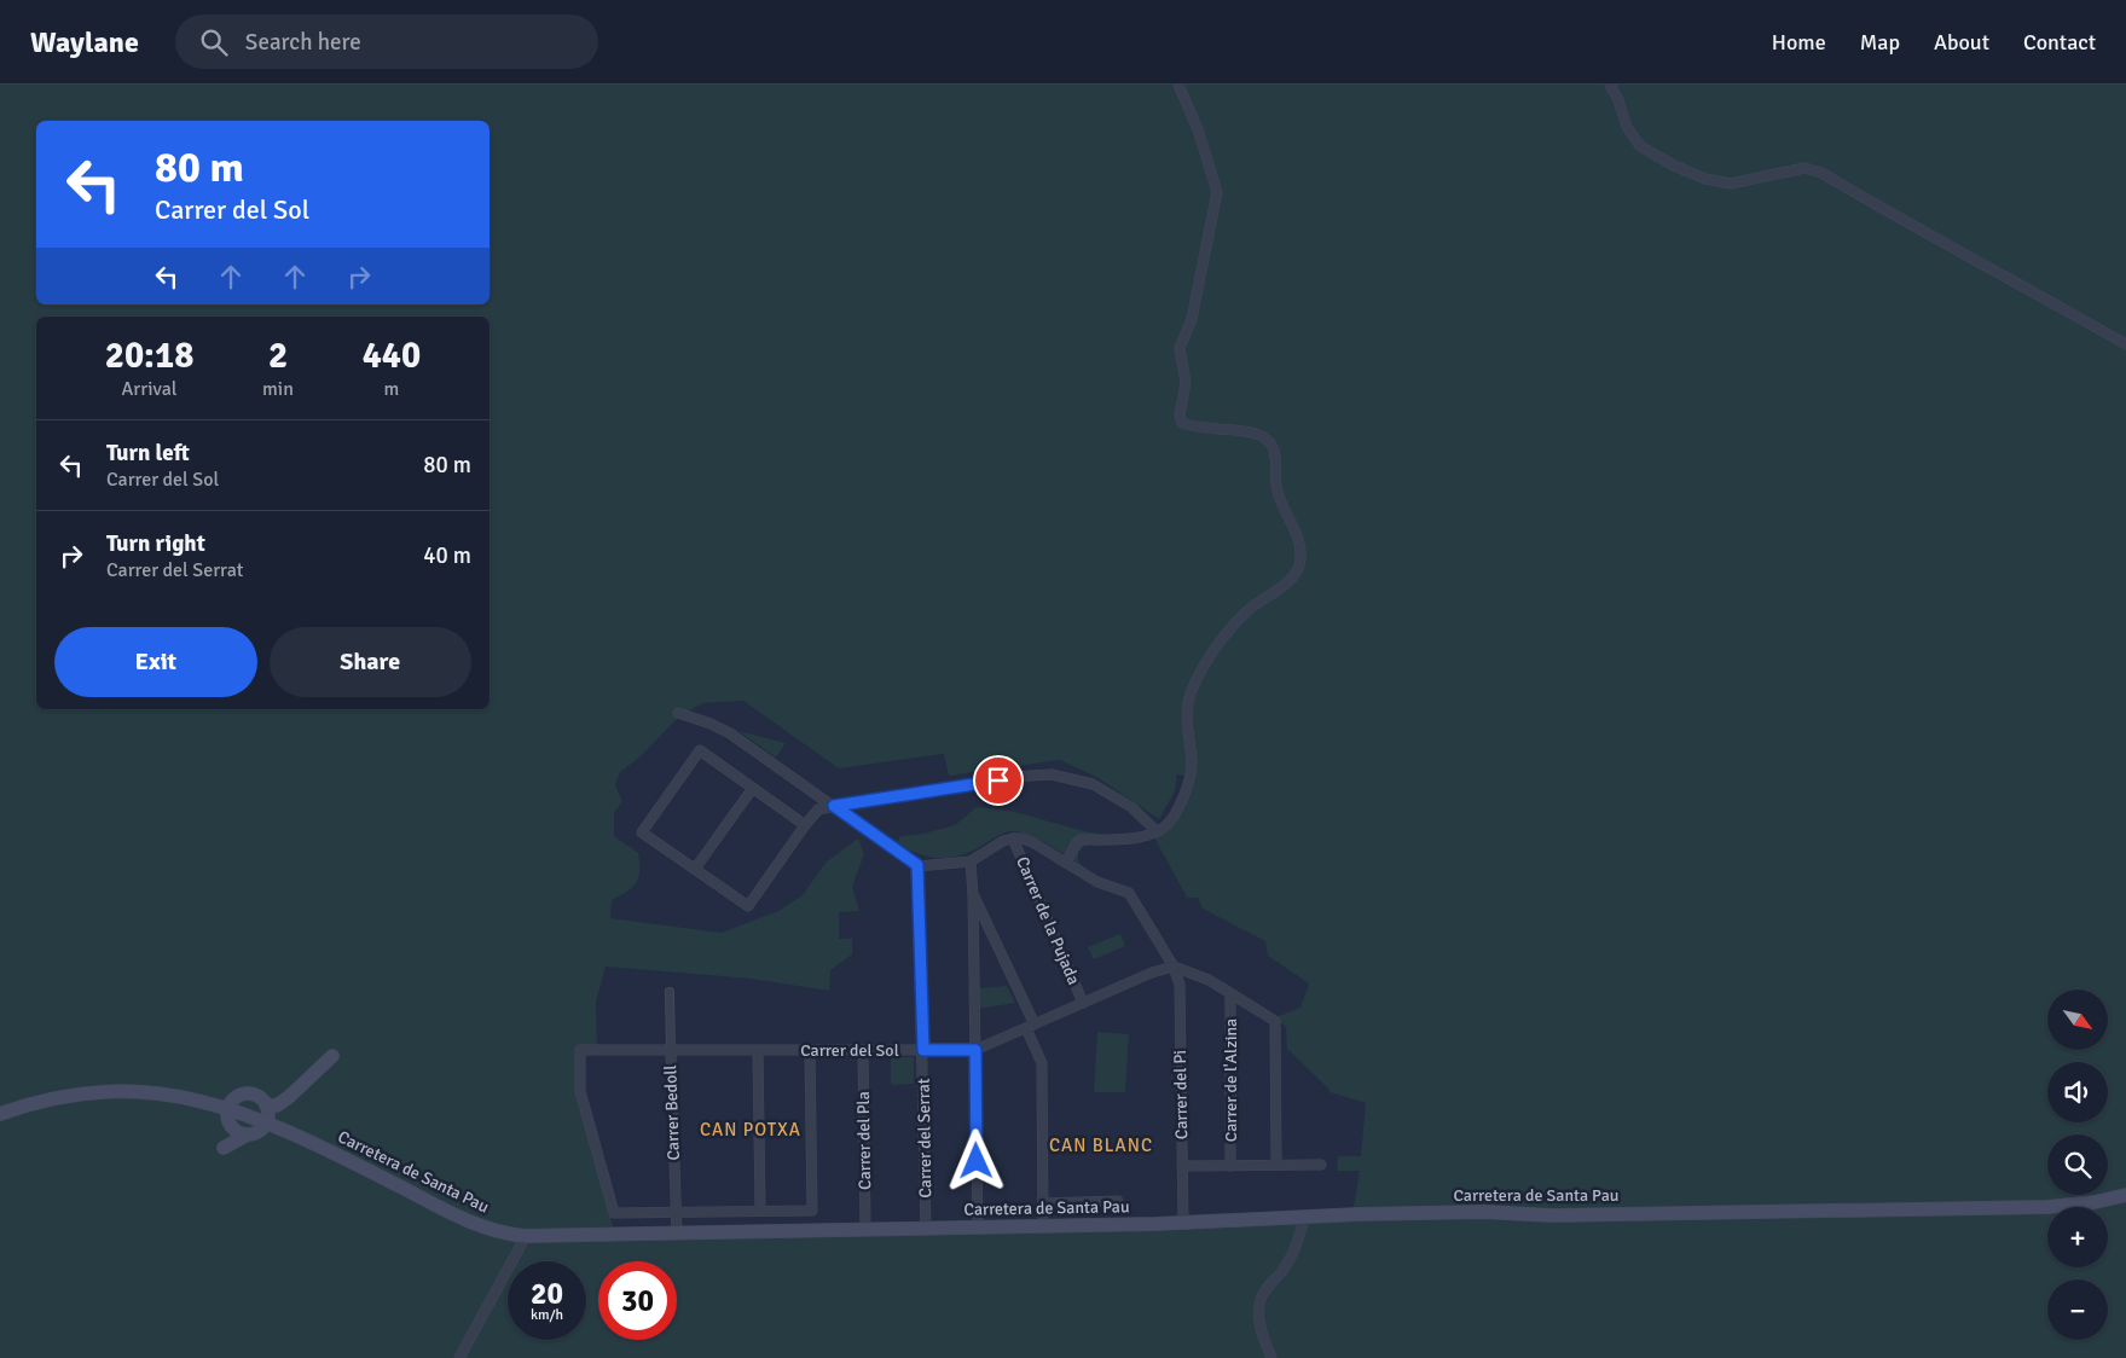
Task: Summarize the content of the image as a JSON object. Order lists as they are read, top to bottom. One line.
{"streets":{"main road":["Carretera de Santa Pau"],"street":["Carrer de la Pujada","Carrer del Sol","Carrer de l'Alzina","Carrer del Pi","Carrer Bedoll","Carrer del Serrat","Carrer del Pla"]},"crossings":[["Carrer de la Pujada","Carrer del Sol"],["Carrer de la Pujada","Carrer del Pi"],["Carrer del Sol","Carrer del Pi"],["Carrer del Sol","Carrer Bedoll"],["Carrer del Sol","Carrer del Serrat"],["Carrer del Sol","Carrer del Pla"],["Carrer del Pi","Carretera de Santa Pau"],["Carrer Bedoll","Carretera de Santa Pau"],["Carrer del Serrat","Carretera de Santa Pau"],["Carrer del Pla","Carretera de Santa Pau"]],"districts":["CAN POTXA","CAN BLANC"],"north":"bottom right","page":{"header":"Waylane","search":"Search here","nav":["Home","Map","About","Contact"],"turn":["80 m","Carrer del Sol"],"eta":["20:18","Arrival","2","min","440","m"],"list":[{"name":"Turn left","note":"Carrer del Sol","value":"80 m"},{"name":"Turn right","note":"Carrer del Serrat","value":"40 m"}],"buttons":["Exit","Share"],"map_buttons":["+","−"],"speed":"20 km/h","limit":"30"}}
